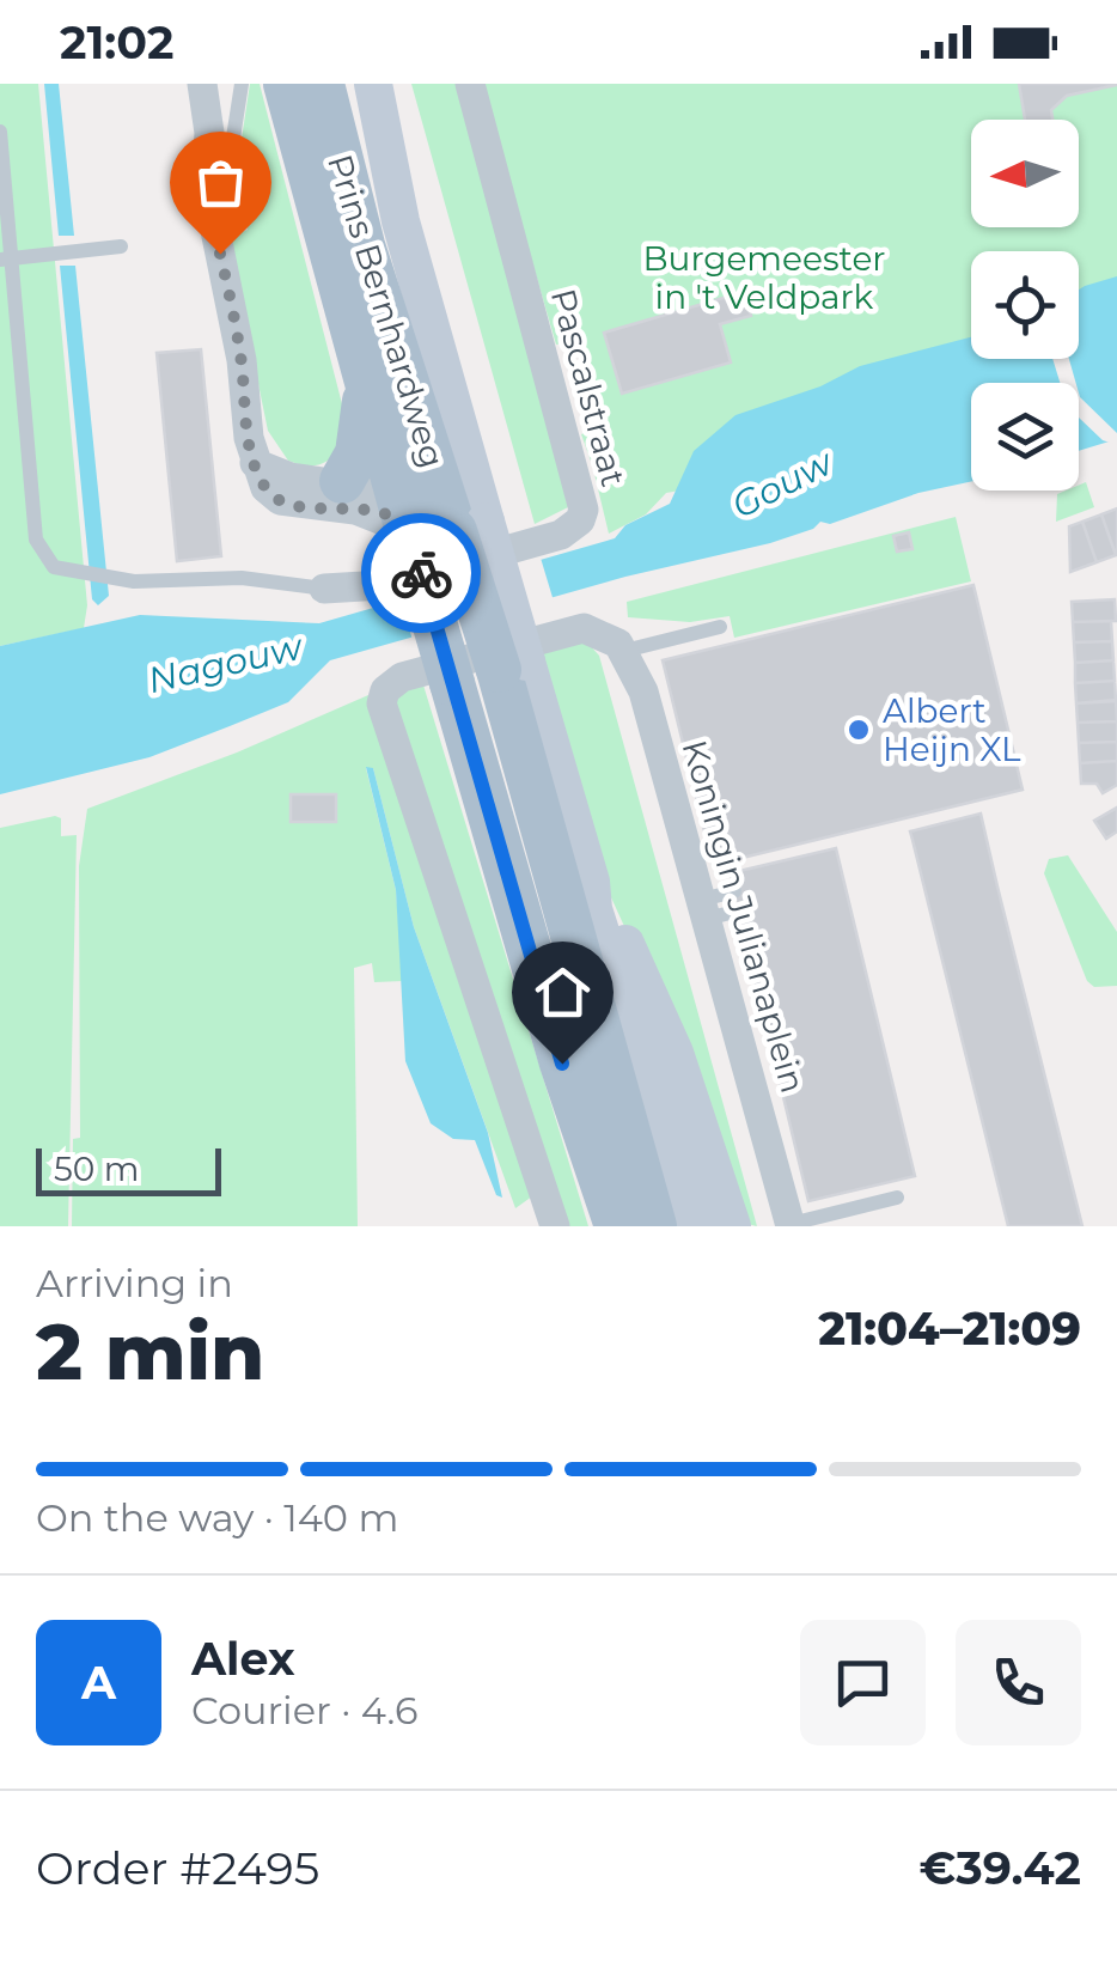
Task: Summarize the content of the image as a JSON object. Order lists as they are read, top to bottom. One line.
{"streets":{"main road":["Prins Bernhardweg"],"street":["Pascalstraat","Koningin Julianaplein"]},"water":["Gouw","Nagouw"],"parks":["Burgemeester in 't Veldpark"],"places":["Albert Heijn XL"],"scale_bar":"50 m","north":"left","page":{"status":"21:02","scale":"50 m","heading":["2 min","Arriving in","21:04–21:09"],"panel":["Alex","Courier · 4.6","Order #2495","€39.42"],"bar":"On the way · 140 m","round":"A"}}
